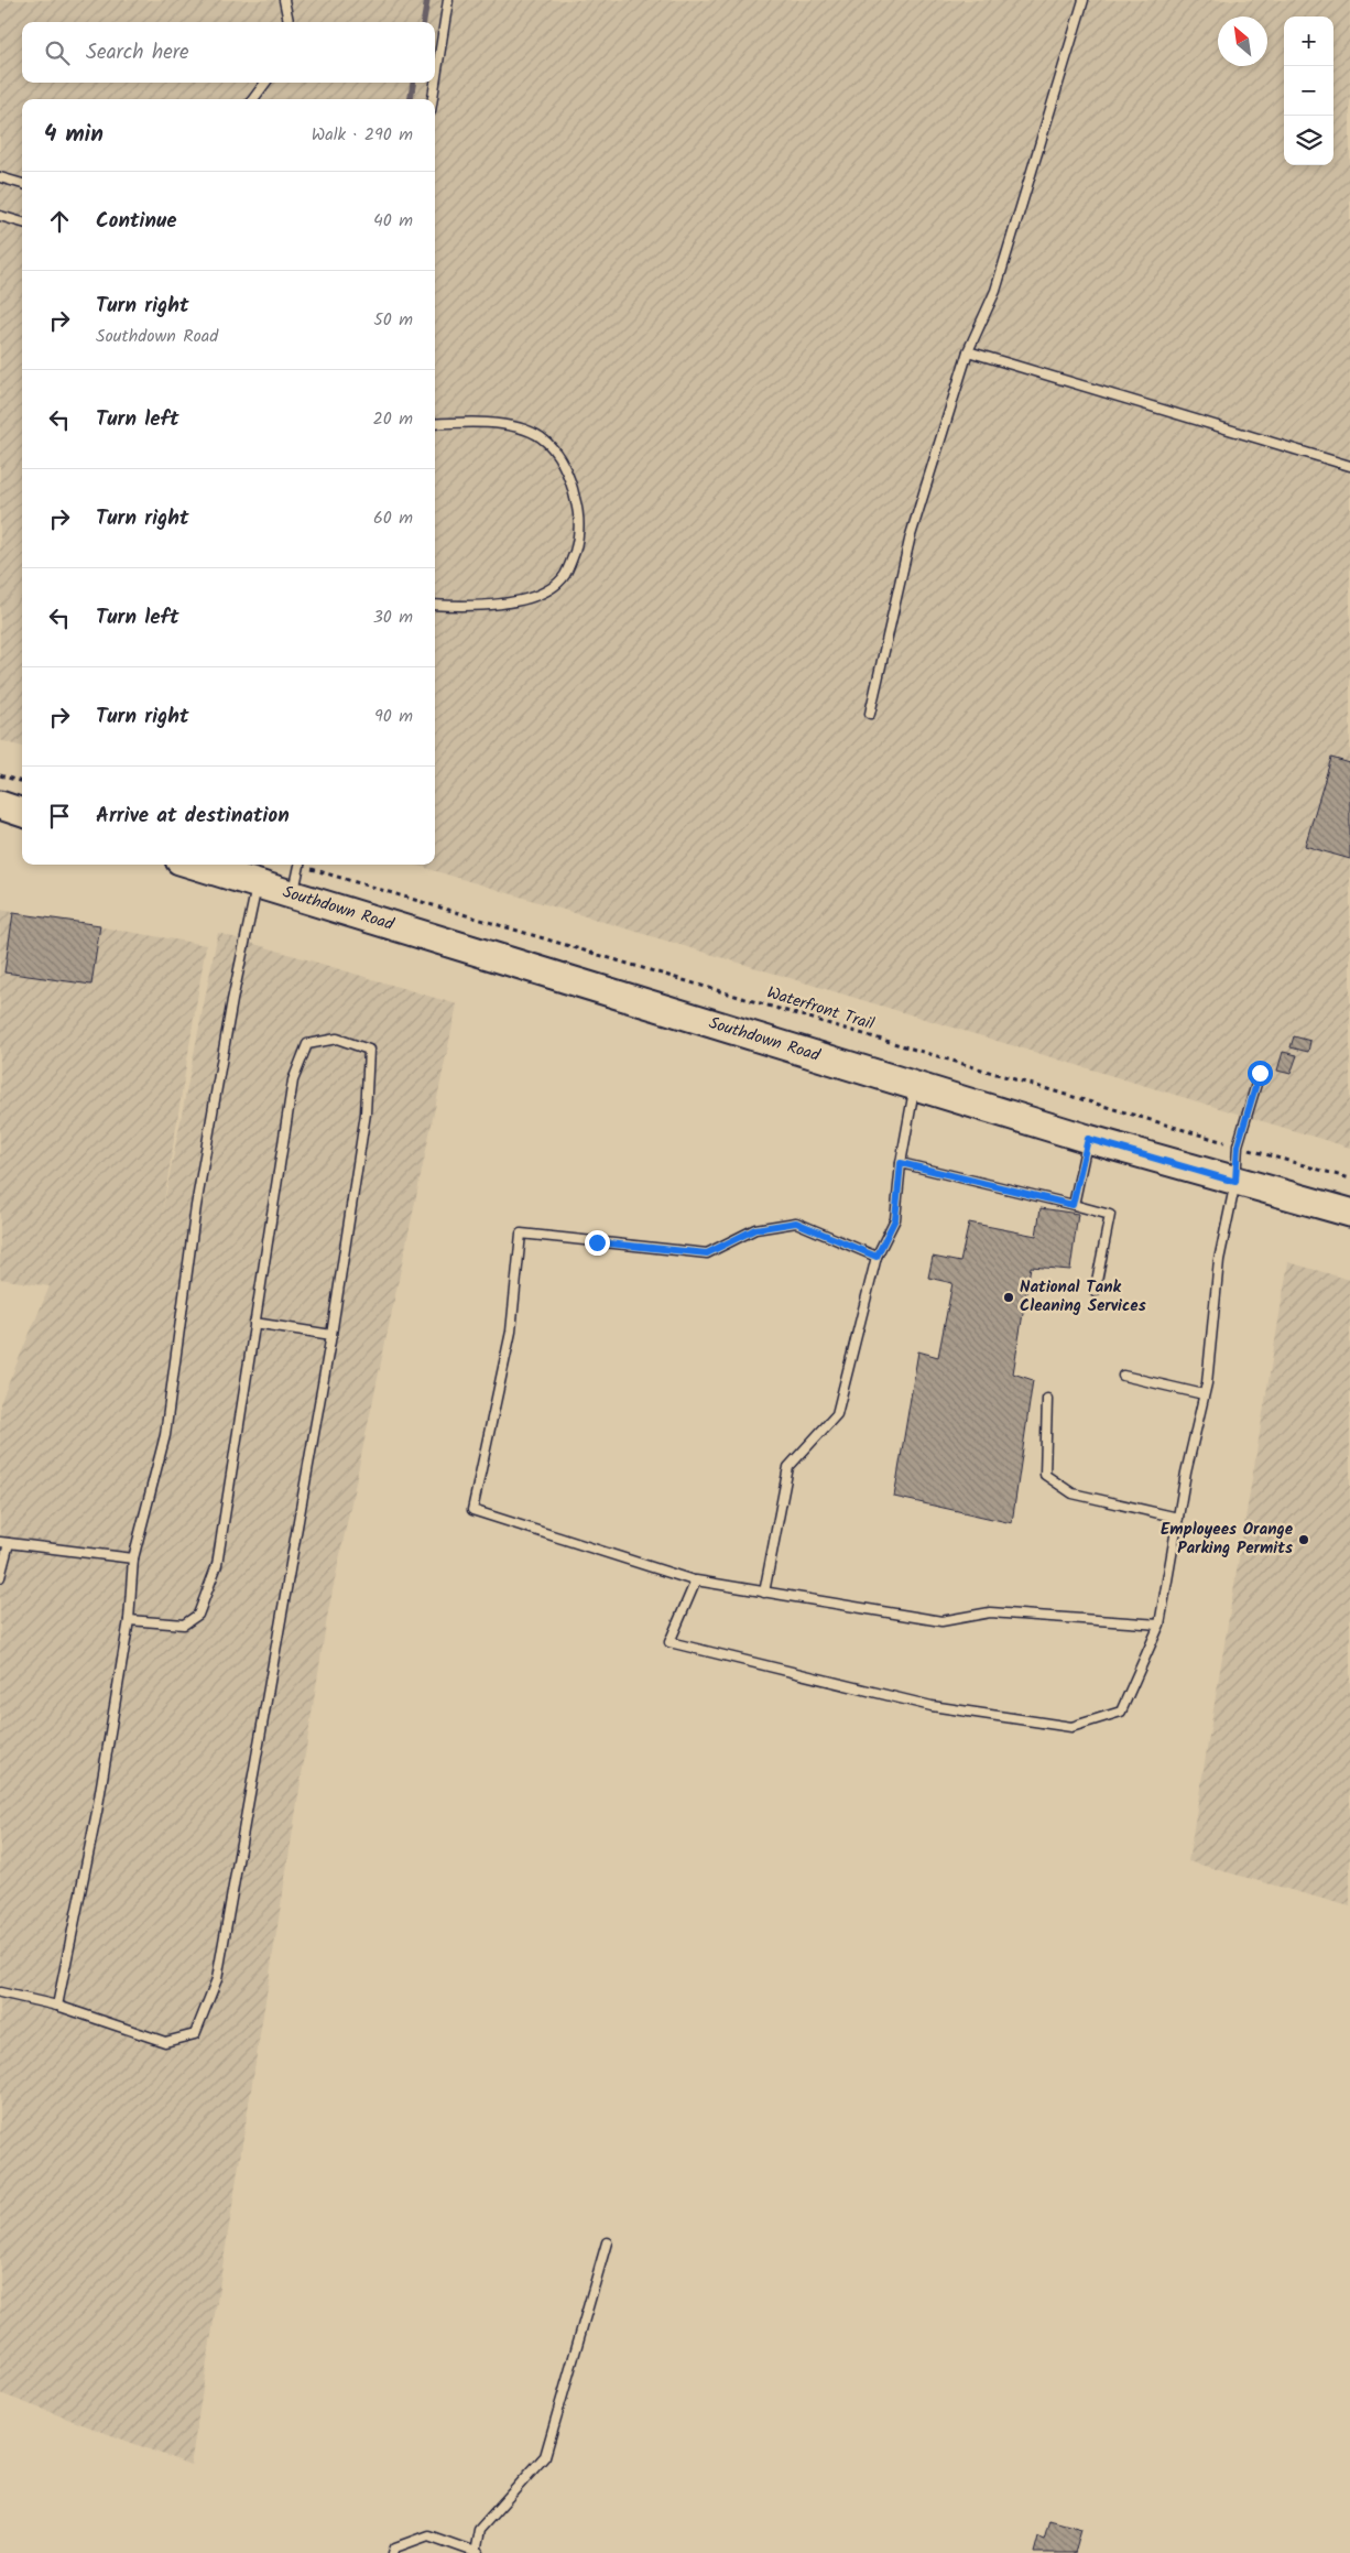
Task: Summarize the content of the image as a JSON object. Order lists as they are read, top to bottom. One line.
{"streets":{"main road":["Southdown Road"],"path":["Waterfront Trail"]},"places":["National Tank Cleaning Services","Employees Orange Parking Permits"],"north":"top left","page":{"map_buttons":["+","−"],"search":"Search here","heading":["4 min","Walk · 290 m"],"list":[["Continue","40 m"],["Turn right","Southdown Road","50 m"],["Turn left","20 m"],["Turn right","60 m"],["Turn left","30 m"],["Turn right","90 m"],"Arrive at destination"]}}
